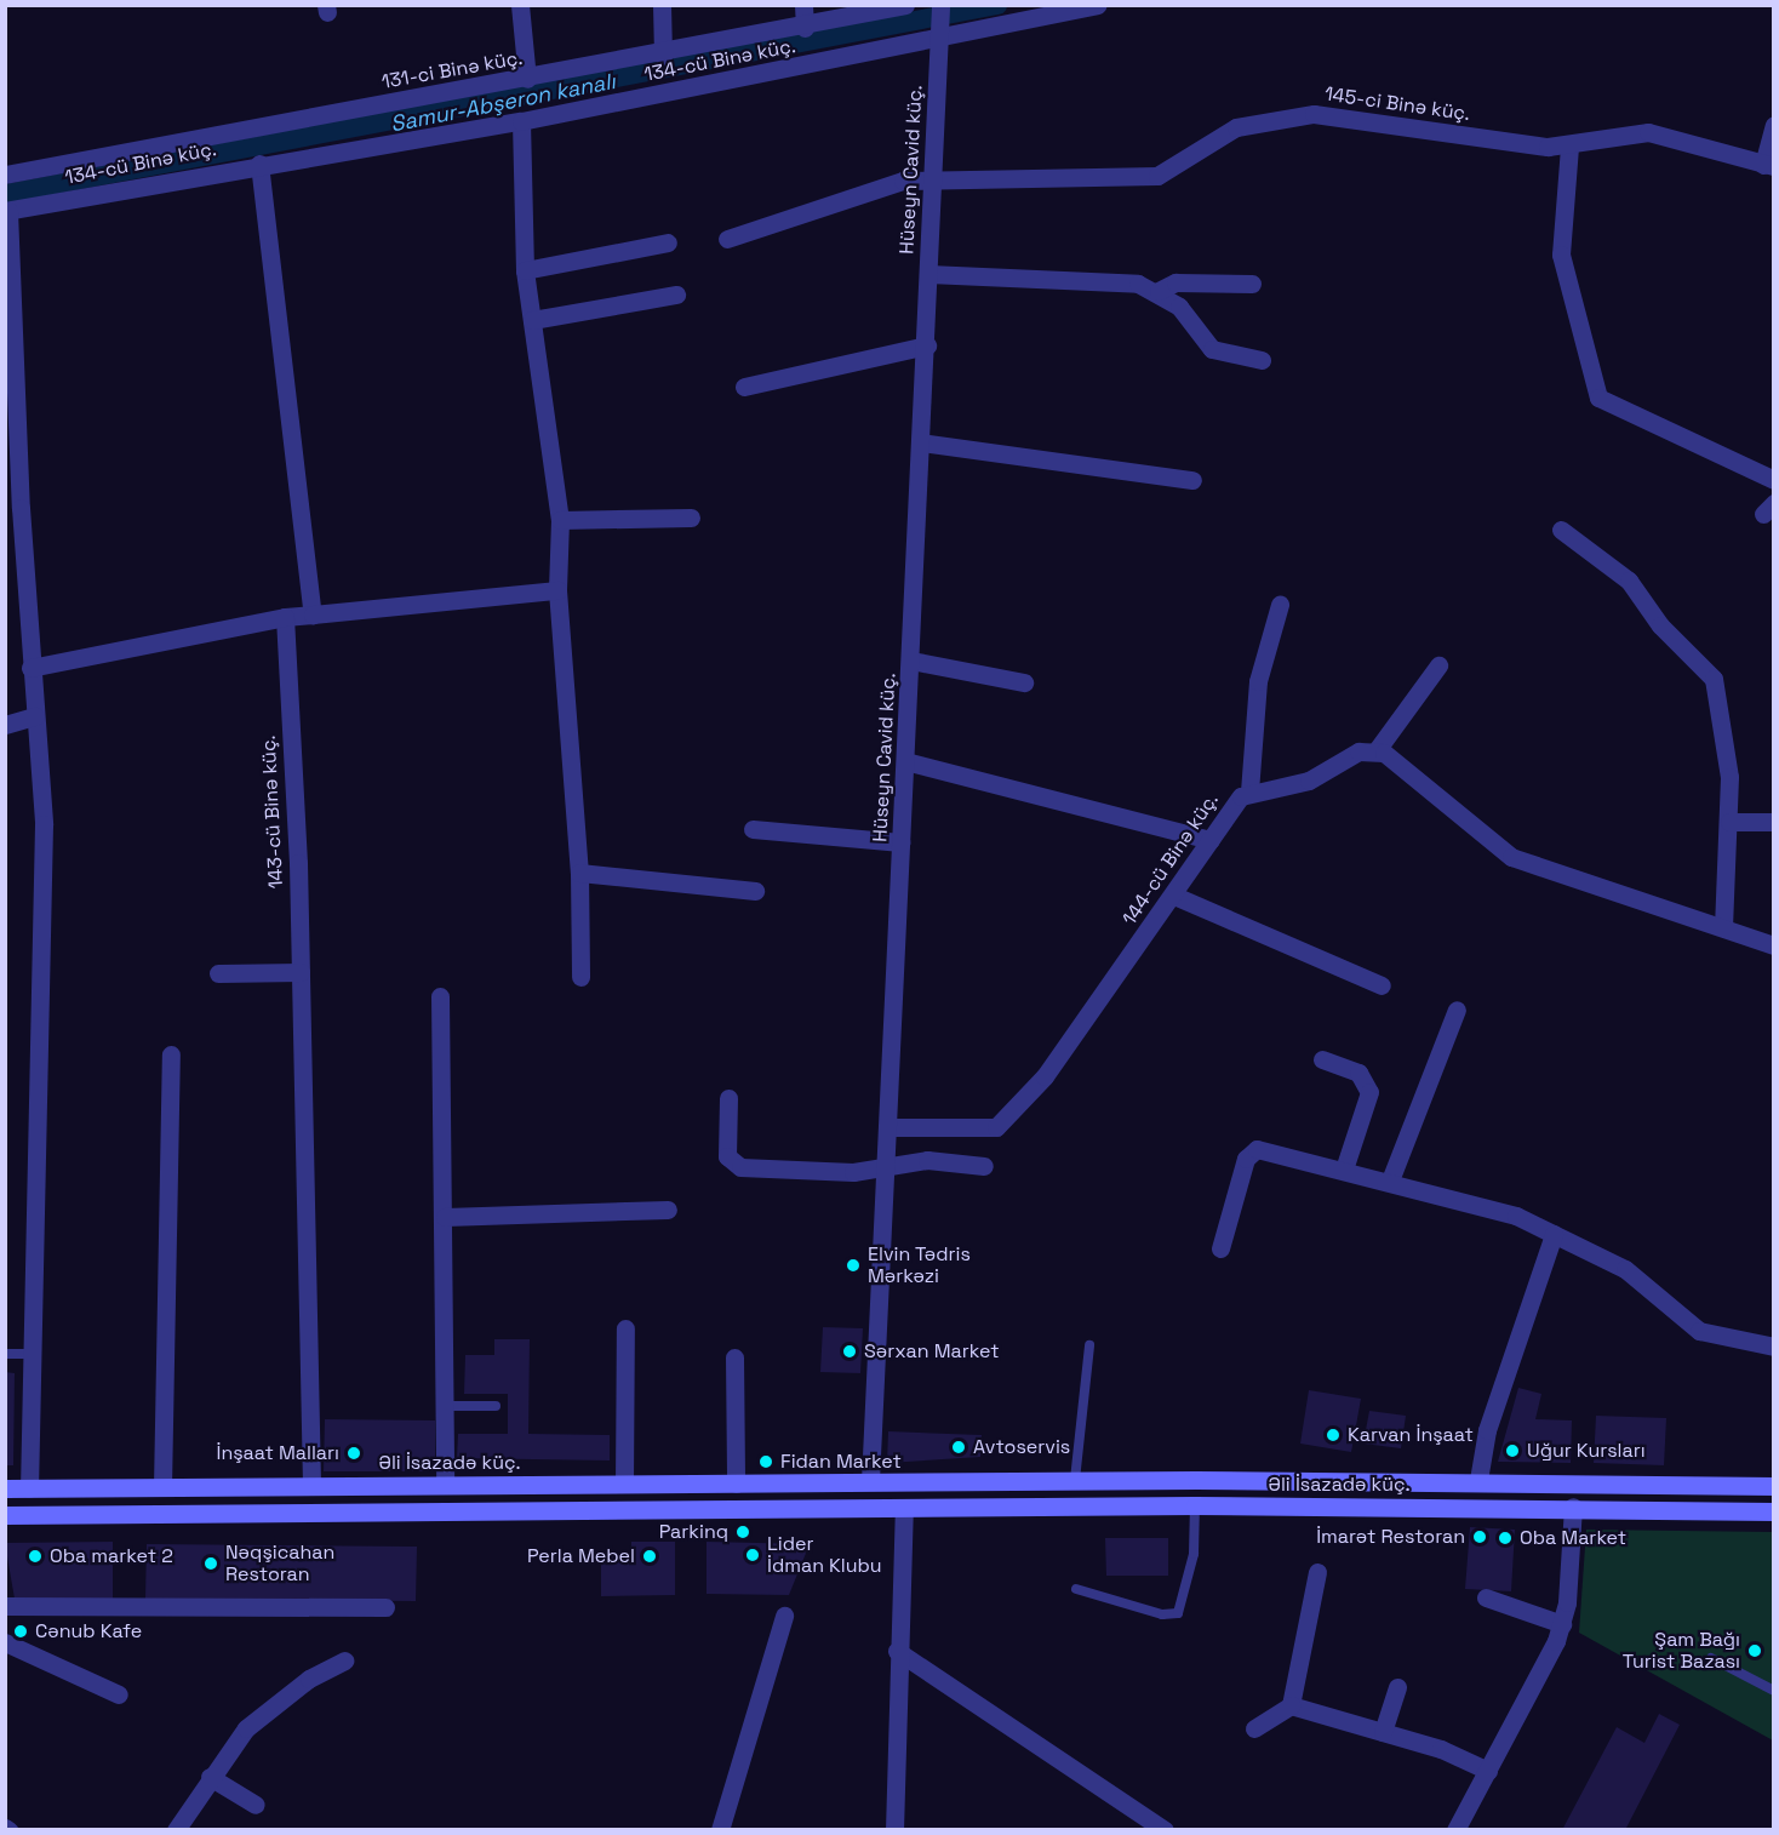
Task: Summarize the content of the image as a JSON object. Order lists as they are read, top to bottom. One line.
{"streets":{"main road":["Əli İsazadə küç."],"street":["134-cü Binə küç.","131-ci Binə küç.","145-ci Binə küç.","Hüseyn Cavid küç.","143-cü Binə küç.","144-cü Binə küç."]},"crossings":[["134-cü Binə küç.","Hüseyn Cavid küç."],["145-ci Binə küç.","Hüseyn Cavid küç."],["Hüseyn Cavid küç.","144-cü Binə küç."],["Hüseyn Cavid küç.","Əli İsazadə küç."],["143-cü Binə küç.","Əli İsazadə küç."]],"water":["Samur-Abşeron kanalı"],"places":["Elvin Tədris Mərkəzi","Sərxan Market","Karvan İnşaat","Avtoservis","Uğur Kursları","İnşaat Malları","Fidan Market","Parkinq","İmarət Restoran","Oba Market","Lider İdman Klubu","Oba market 2","Perla Mebel","Nəqşicahan Restoran","Cənub Kafe","Şam Bağı Turist Bazası"]}
